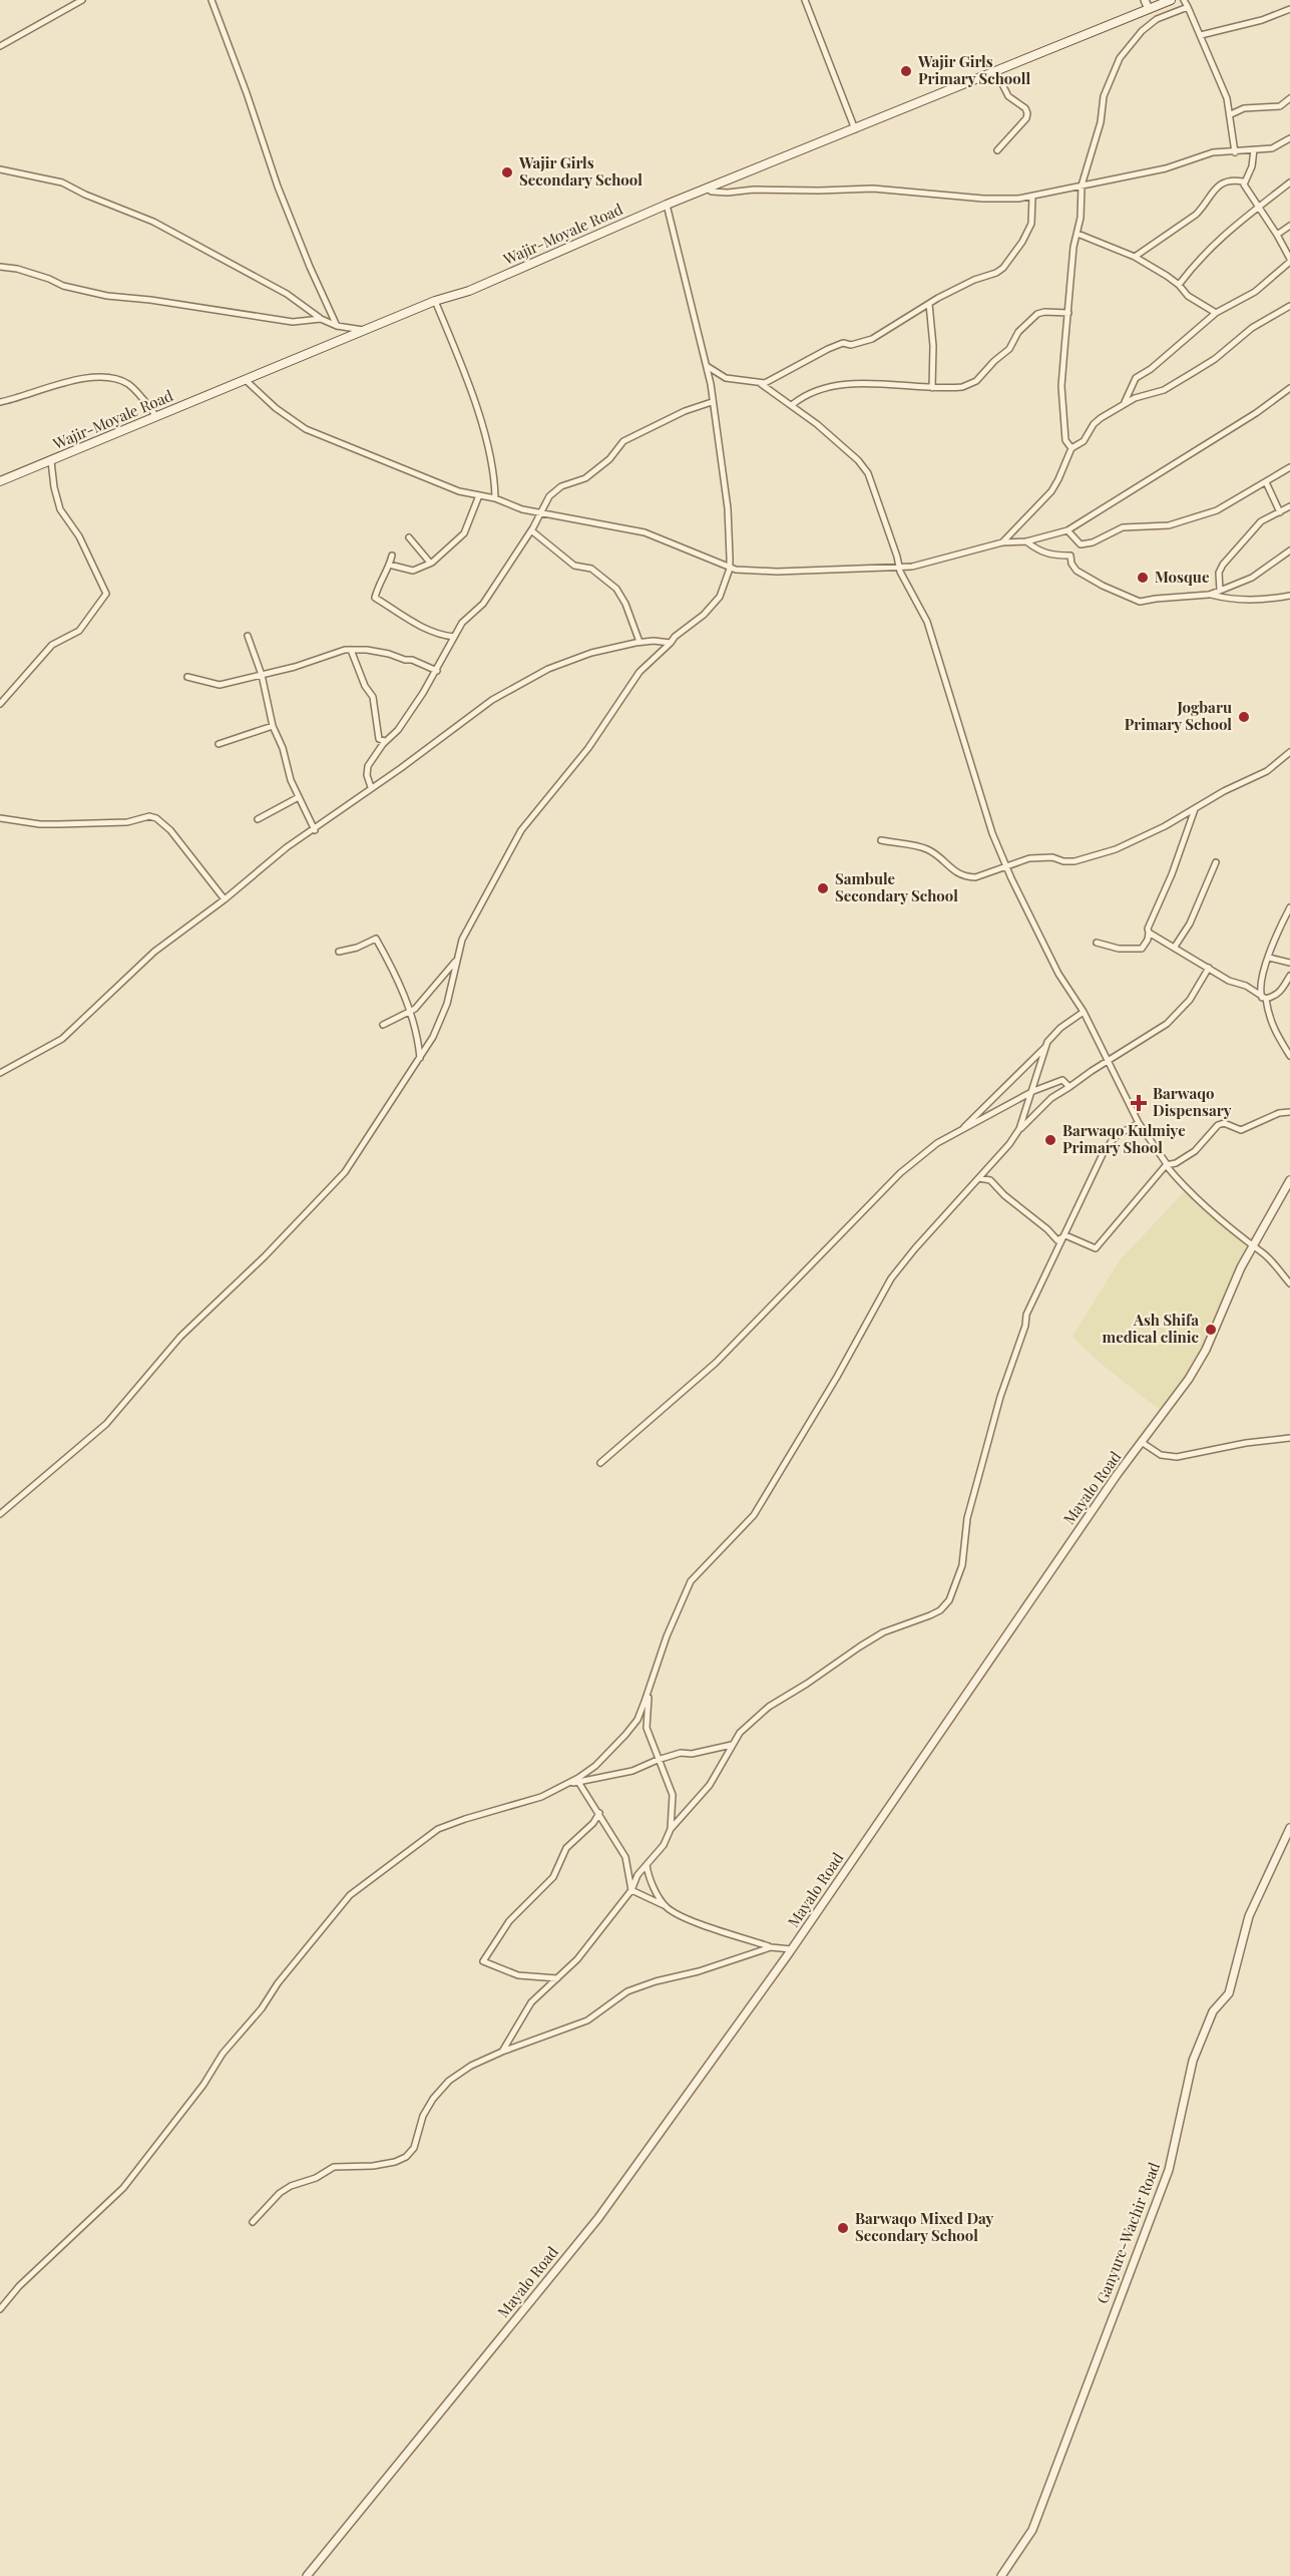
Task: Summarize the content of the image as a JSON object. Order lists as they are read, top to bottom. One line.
{"streets":{"main road":["Wajir-Moyale Road"],"street":["Mayalo Road","Ganyure-Wachir Road"]},"places":{"other":["Wajir Girls Primary Schooll","Wajir Girls Secondary School","Mosque","Jogbaru Primary School","Sambule Secondary School","Barwaqo Kulmiye Primary Shool","Ash Shifa medical clinic","Barwaqo Mixed Day Secondary School"],"health":["Barwaqo Dispensary"]}}
